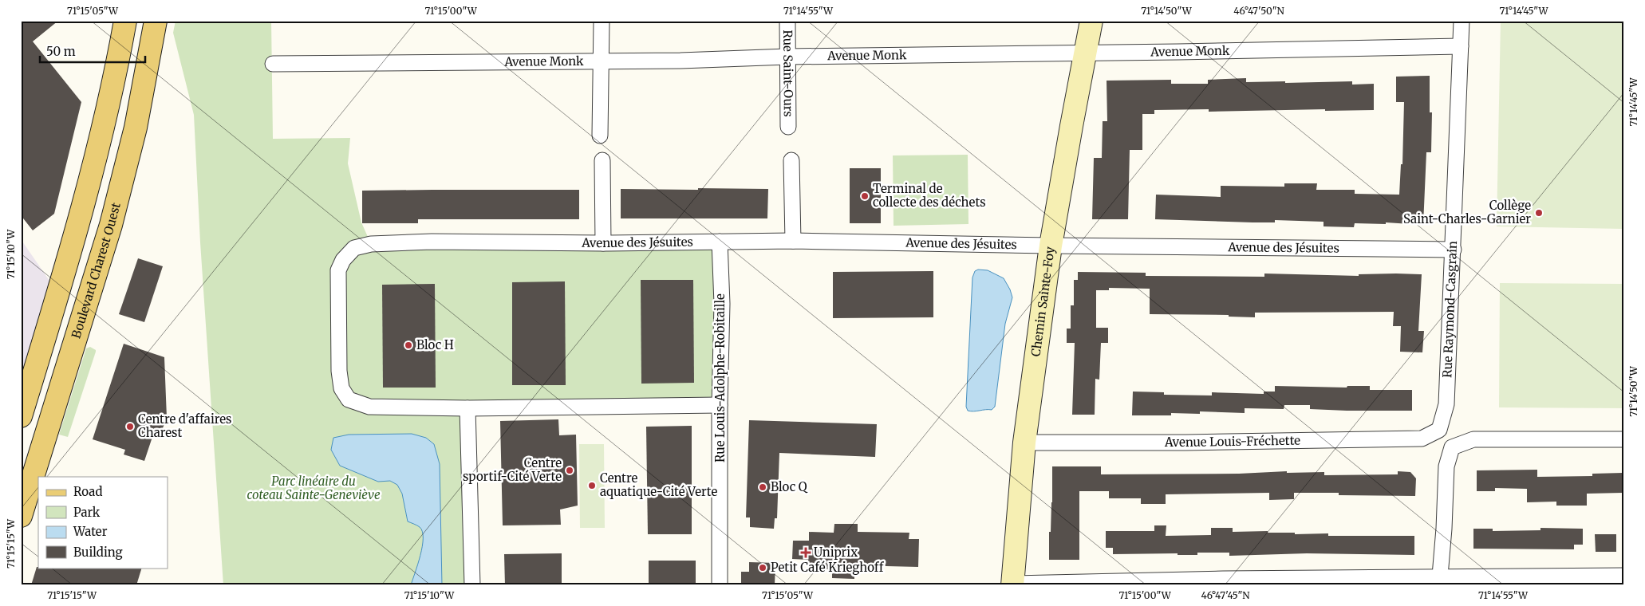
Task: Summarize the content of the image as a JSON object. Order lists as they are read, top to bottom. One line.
{"streets":{"main road":["Boulevard Charest Ouest","Chemin Sainte-Foy"],"street":["Avenue Monk","Rue Saint-Ours","Avenue des Jésuites","Rue Raymond-Casgrain","Rue Louis-Adolphe-Robitaille","Avenue Louis-Fréchette"]},"crossings":[["Avenue Monk","Rue Saint-Ours"],["Avenue Monk","Chemin Sainte-Foy"],["Avenue Monk","Rue Raymond-Casgrain"],["Avenue des Jésuites","Chemin Sainte-Foy"],["Avenue des Jésuites","Rue Raymond-Casgrain"],["Avenue des Jésuites","Rue Louis-Adolphe-Robitaille"],["Chemin Sainte-Foy","Avenue Louis-Fréchette"],["Rue Raymond-Casgrain","Avenue Louis-Fréchette"]],"parks":["Parc linéaire du coteau Sainte-Geneviève"],"places":{"other":["Terminal de collecte des déchets","Collège Saint-Charles-Garnier","Bloc H","Centre d'affaires Charest","Centre sportif-Cité Verte","Centre aquatique-Cité Verte","Bloc Q","Petit Café Krieghoff"],"health":["Uniprix"]},"legend":["Road","Park","Water","Building"],"scale_bar":"50 m","coordinates":["71°15'05\"W","71°15'00\"W","71°14'55\"W","71°14'50\"W","46°47'50\"N","71°14'45\"W","71°15'10\"W","71°15'15\"W","46°47'45\"N"]}
